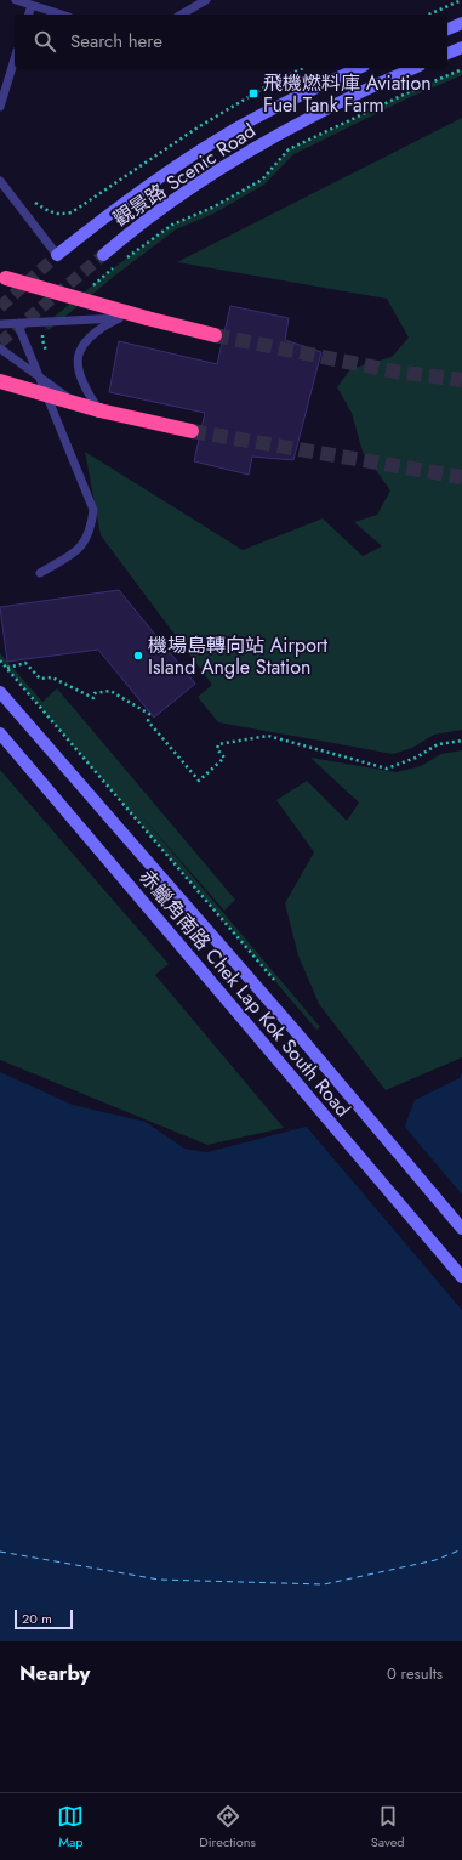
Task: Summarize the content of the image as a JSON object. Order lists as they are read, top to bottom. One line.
{"streets":{"main road":["觀景路 Scenic Road","赤鱲角南路 Chek Lap Kok South Road"]},"places":{"transit":["飛機燃料庫 Aviation Fuel Tank Farm"],"other":["機場島轉向站 Airport Island Angle Station"]},"scale_bar":"20 m","page":{"search":"Search here","scale":"20 m","heading":["Nearby","0 results"],"nav":["Map","Directions","Saved"]}}
